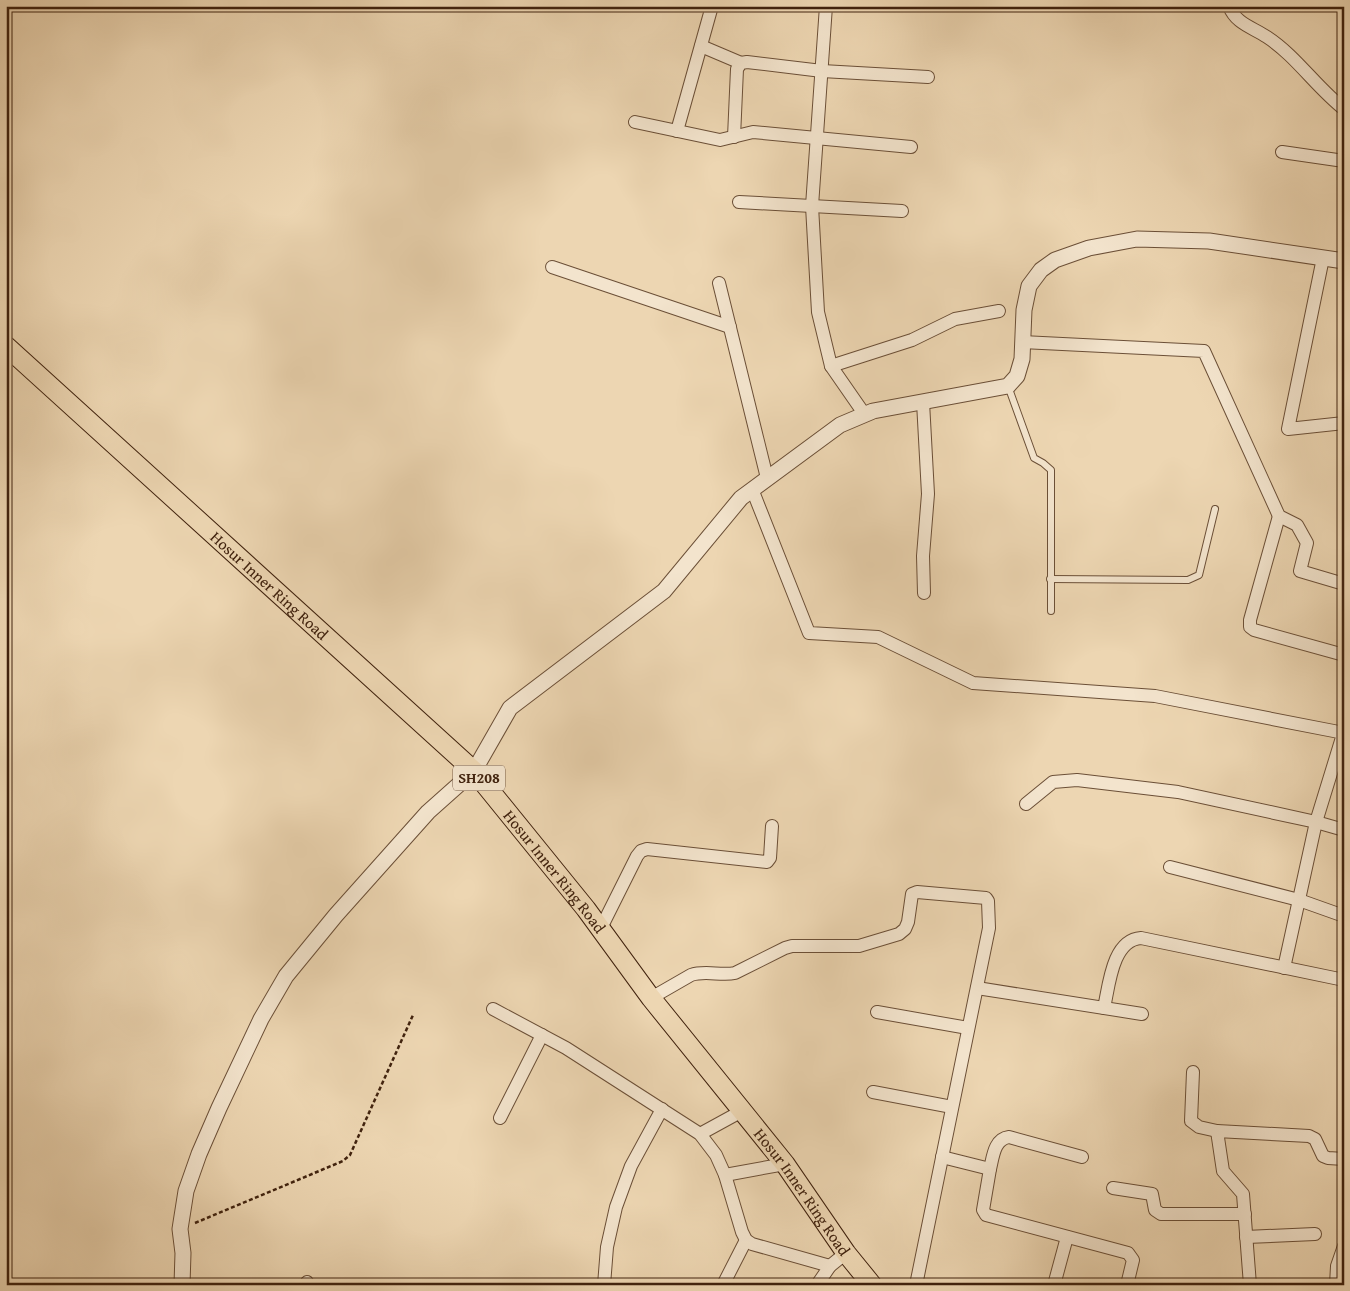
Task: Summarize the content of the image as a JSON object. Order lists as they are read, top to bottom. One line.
{"streets":{"main road":["Hosur Inner Ring Road","SH208"]}}
